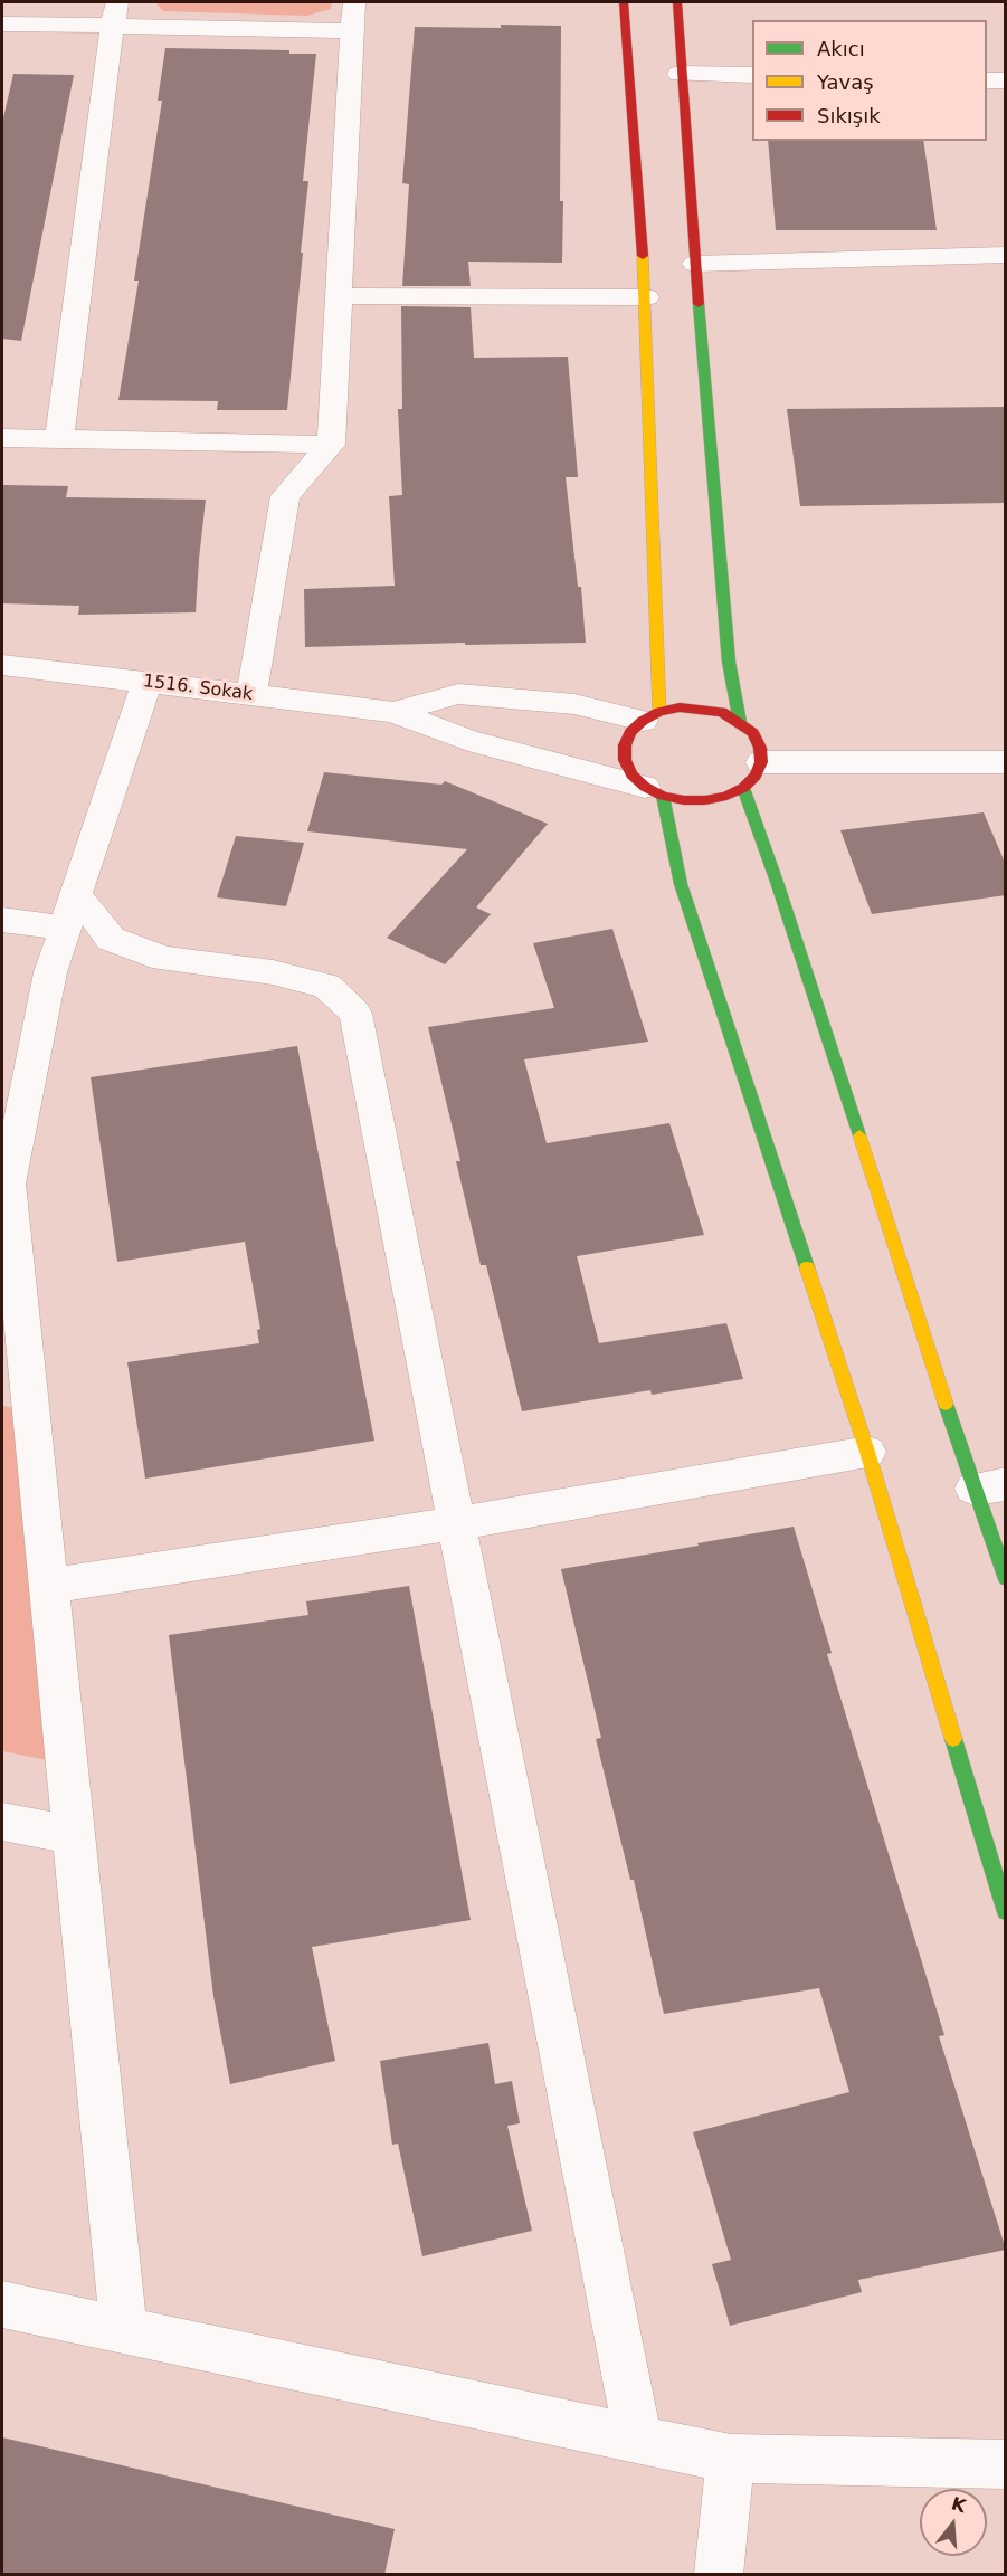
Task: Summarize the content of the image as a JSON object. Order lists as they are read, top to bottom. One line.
{"streets":{"street":["1516. Sokak"]},"legend":["Akıcı","Yavaş","Sıkışık"],"north":"top"}
